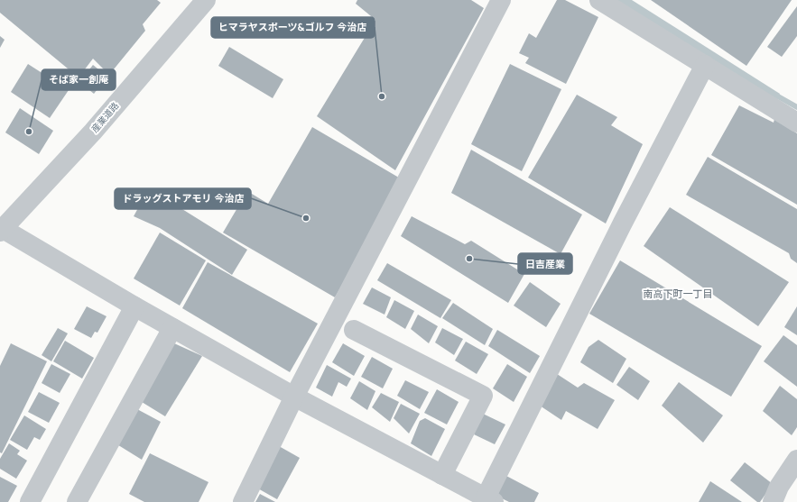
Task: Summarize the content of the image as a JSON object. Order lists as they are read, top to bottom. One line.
{"streets":{"street":["産業道路"]},"districts":["南高下町一丁目"],"places":["ヒマラヤスポーツ&ゴルフ 今治店","そば家一創庵","ドラッグストアモリ 今治店","日吉産業"]}
